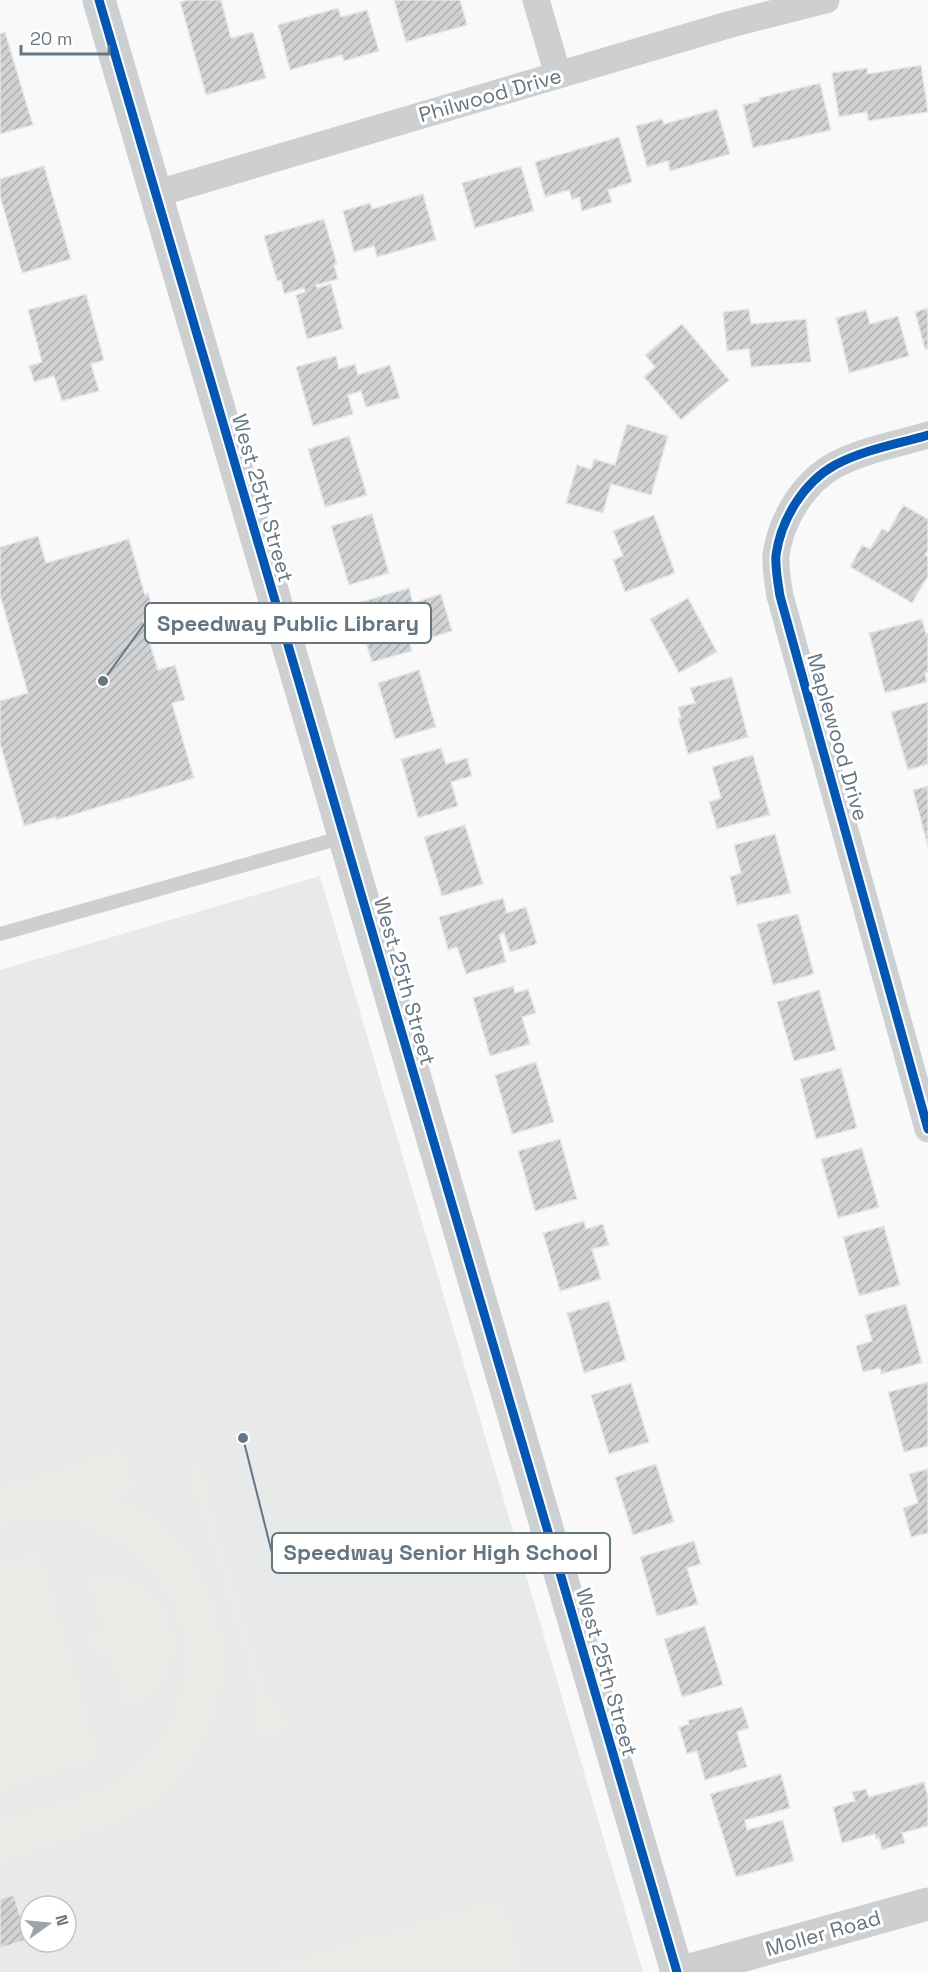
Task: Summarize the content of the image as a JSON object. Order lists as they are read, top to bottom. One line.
{"streets":{"street":["Philwood Drive","West 25th Street","Maplewood Drive","Moller Road"]},"crossings":[["Philwood Drive","West 25th Street"]],"places":["Speedway Public Library","Speedway Senior High School"],"scale_bar":"20 m","north":"right"}
